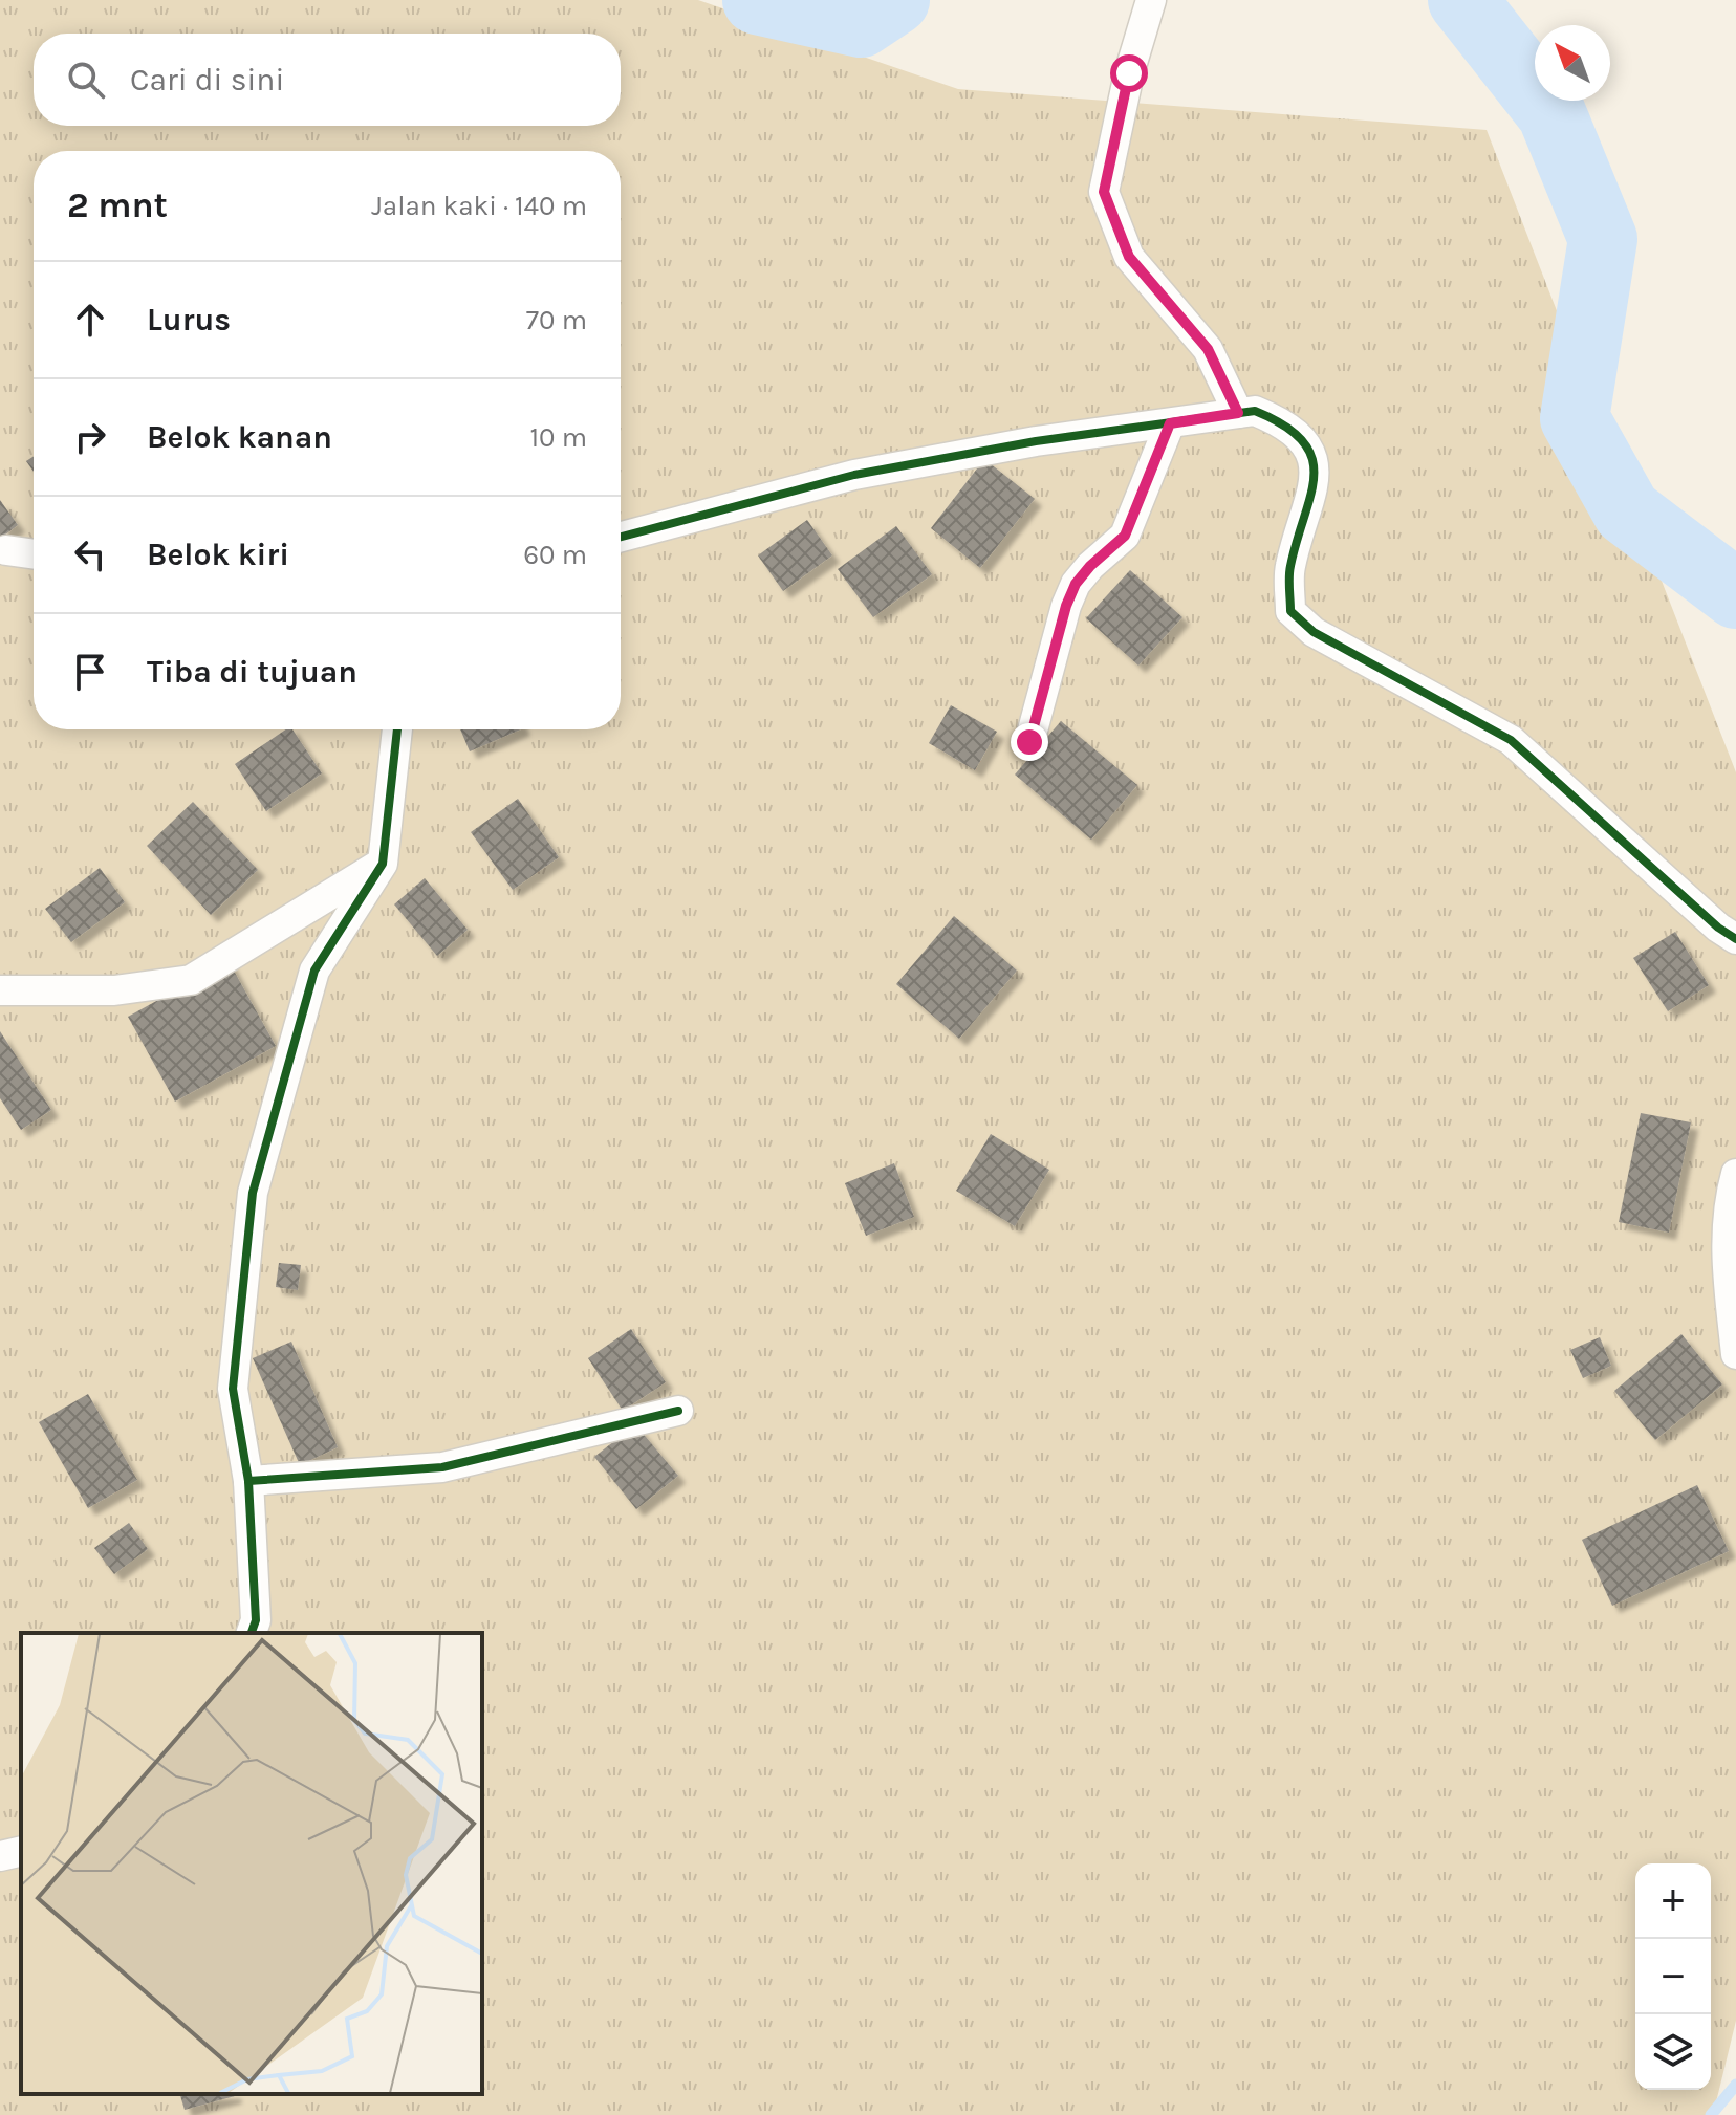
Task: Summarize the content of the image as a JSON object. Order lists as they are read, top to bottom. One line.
{"north":"top left","page":{"search":"Cari di sini","heading":["2 mnt","Jalan kaki · 140 m"],"list":[["Lurus","70 m"],["Belok kanan","10 m"],["Belok kiri","60 m"],"Tiba di tujuan"],"map_buttons":["+","−"]}}
